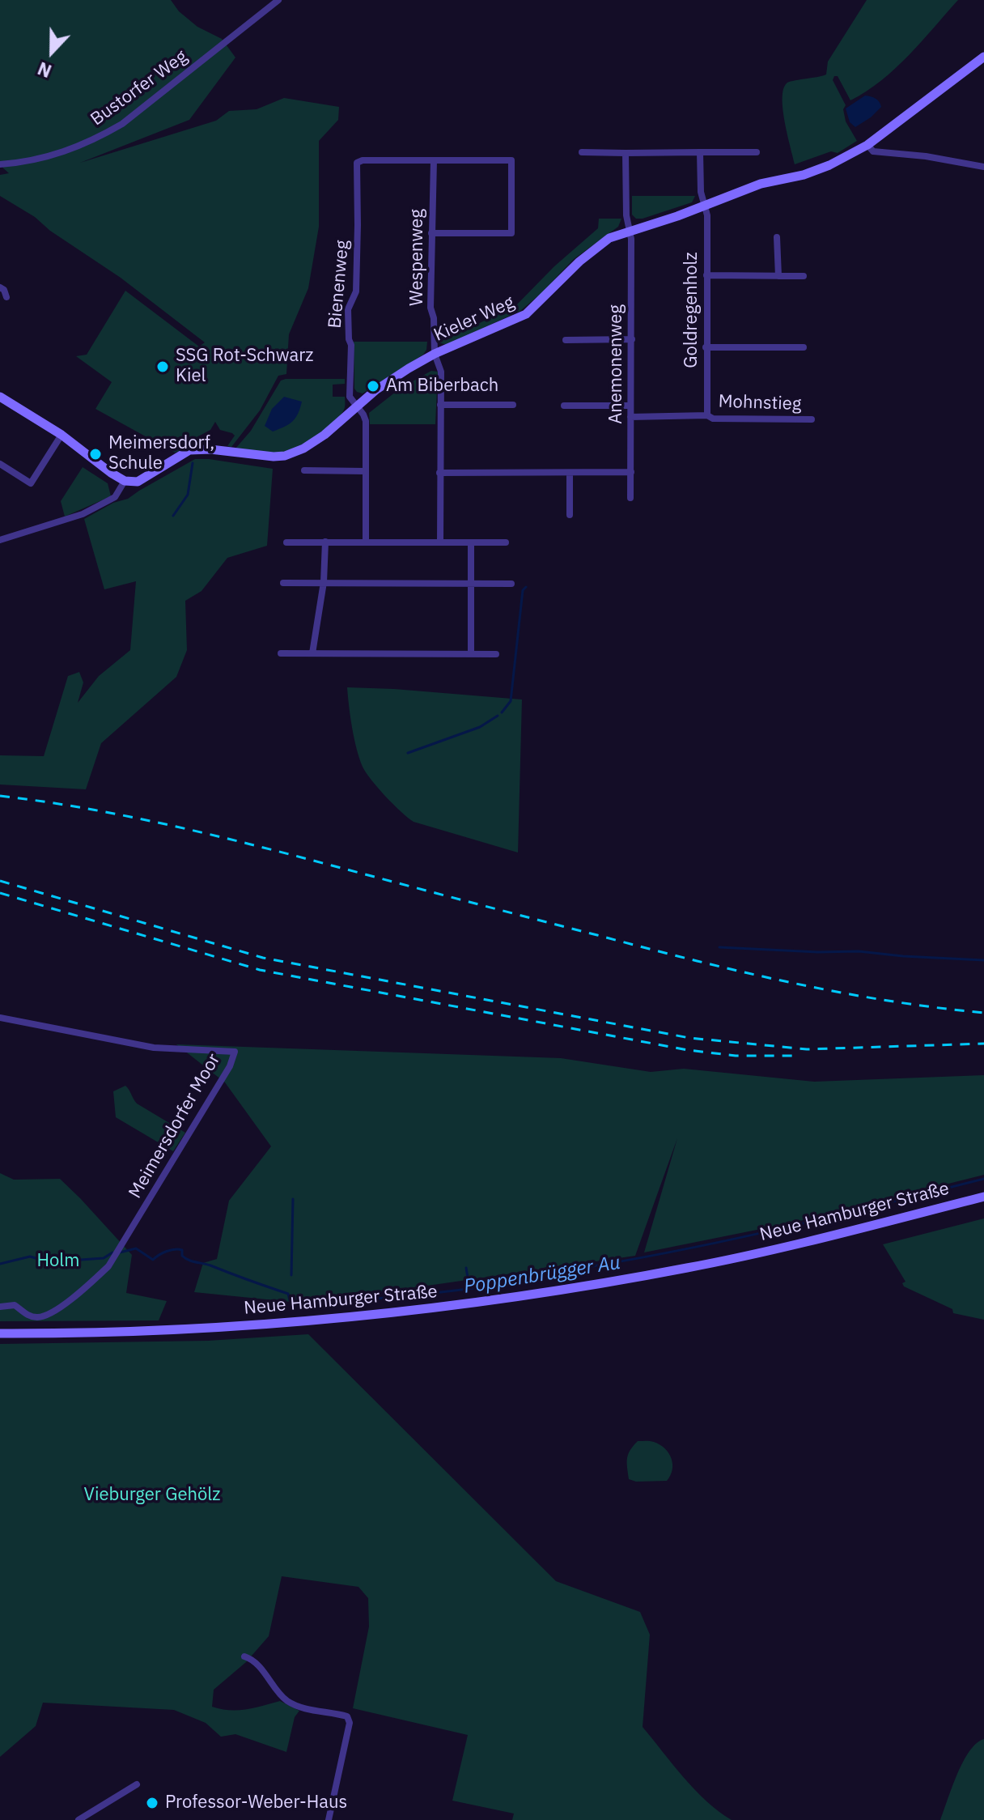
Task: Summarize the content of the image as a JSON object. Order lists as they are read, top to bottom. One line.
{"streets":{"street":["Bustorfer Weg","Wespenweg","Bienenweg","Goldregenholz","Kieler Weg","Anemonenweg","Mohnstieg","Meimersdorfer Moor","Neue Hamburger Straße"]},"crossings":[["Wespenweg","Bienenweg"],["Wespenweg","Kieler Weg"],["Bienenweg","Kieler Weg"],["Goldregenholz","Kieler Weg"],["Goldregenholz","Mohnstieg"],["Kieler Weg","Anemonenweg"],["Anemonenweg","Mohnstieg"]],"water":["Poppenbrügger Au"],"parks":["Holm","Vieburger Gehölz"],"places":["SSG Rot-Schwarz Kiel","Am Biberbach","Meimersdorf, Schule","Professor-Weber-Haus"],"north":"bottom"}
